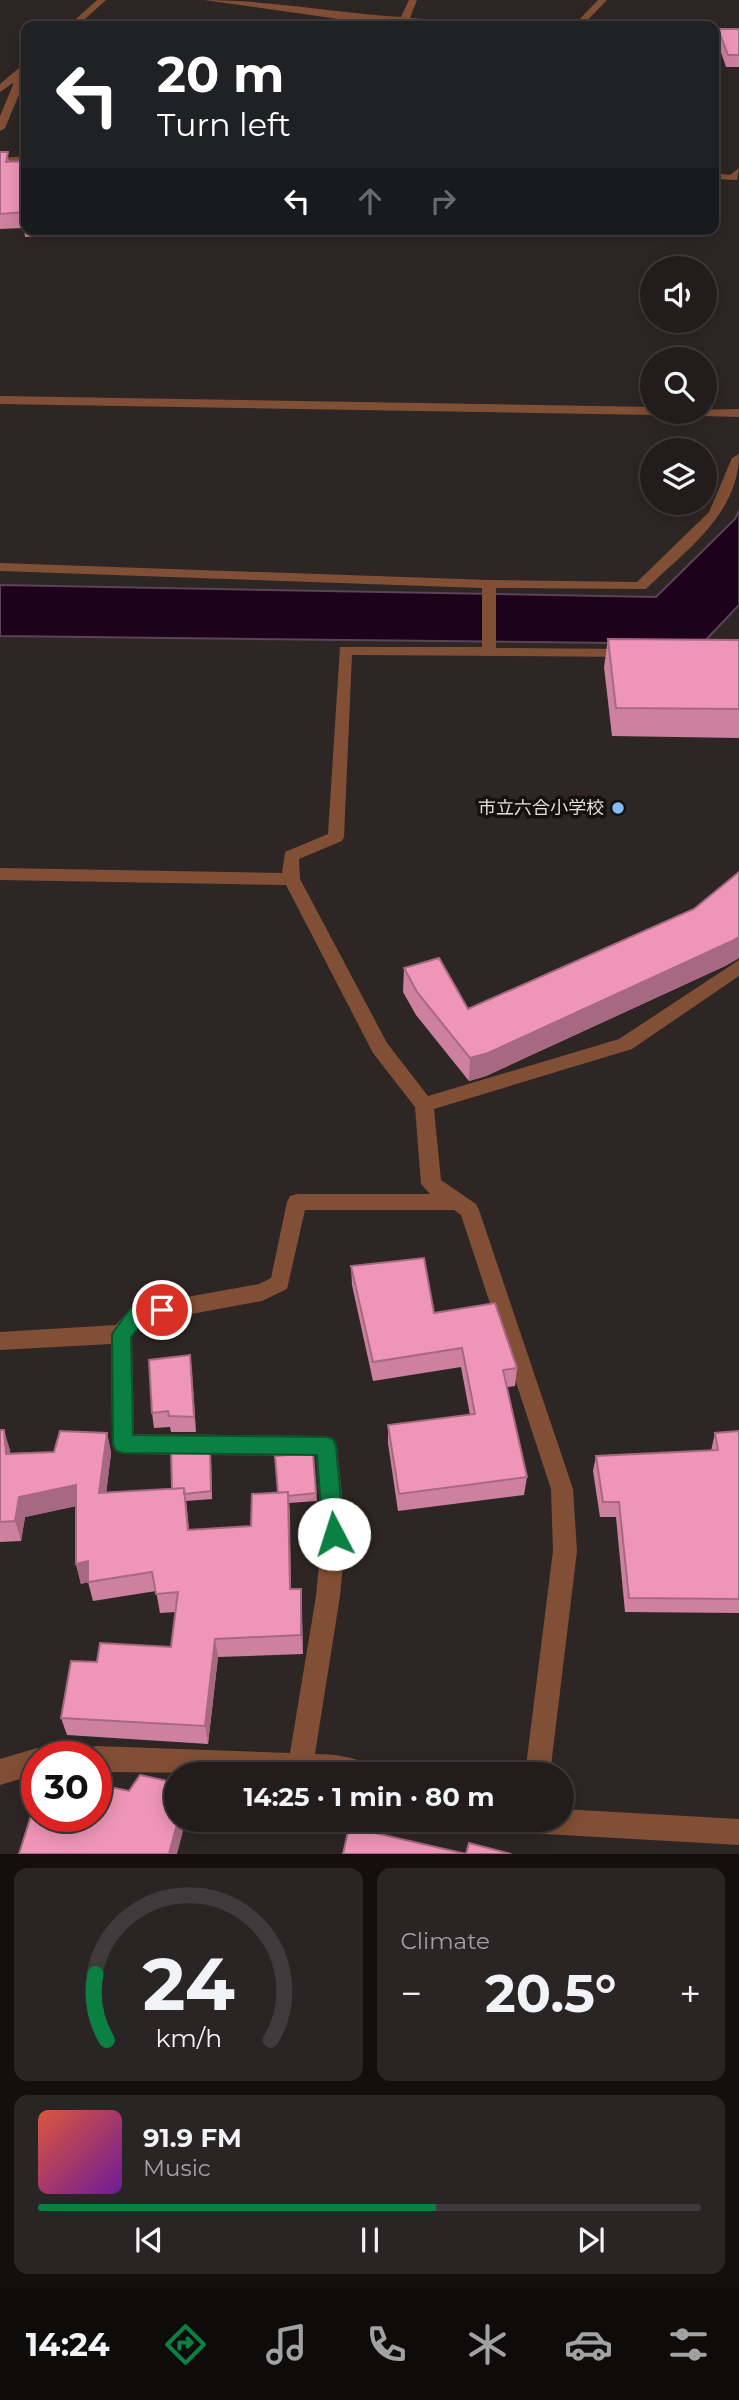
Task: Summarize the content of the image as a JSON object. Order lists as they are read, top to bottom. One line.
{"places":["市立六合小学校"],"page":{"turn":["20 m","Turn left"],"limit":"30","trip":"14:25 · 1 min · 80 m","tile":"Climate","heat":["−","20.5°","+"],"song":["91.9 FM","Music"],"tabs":"14:24","gauge":["24","km/h"]}}
